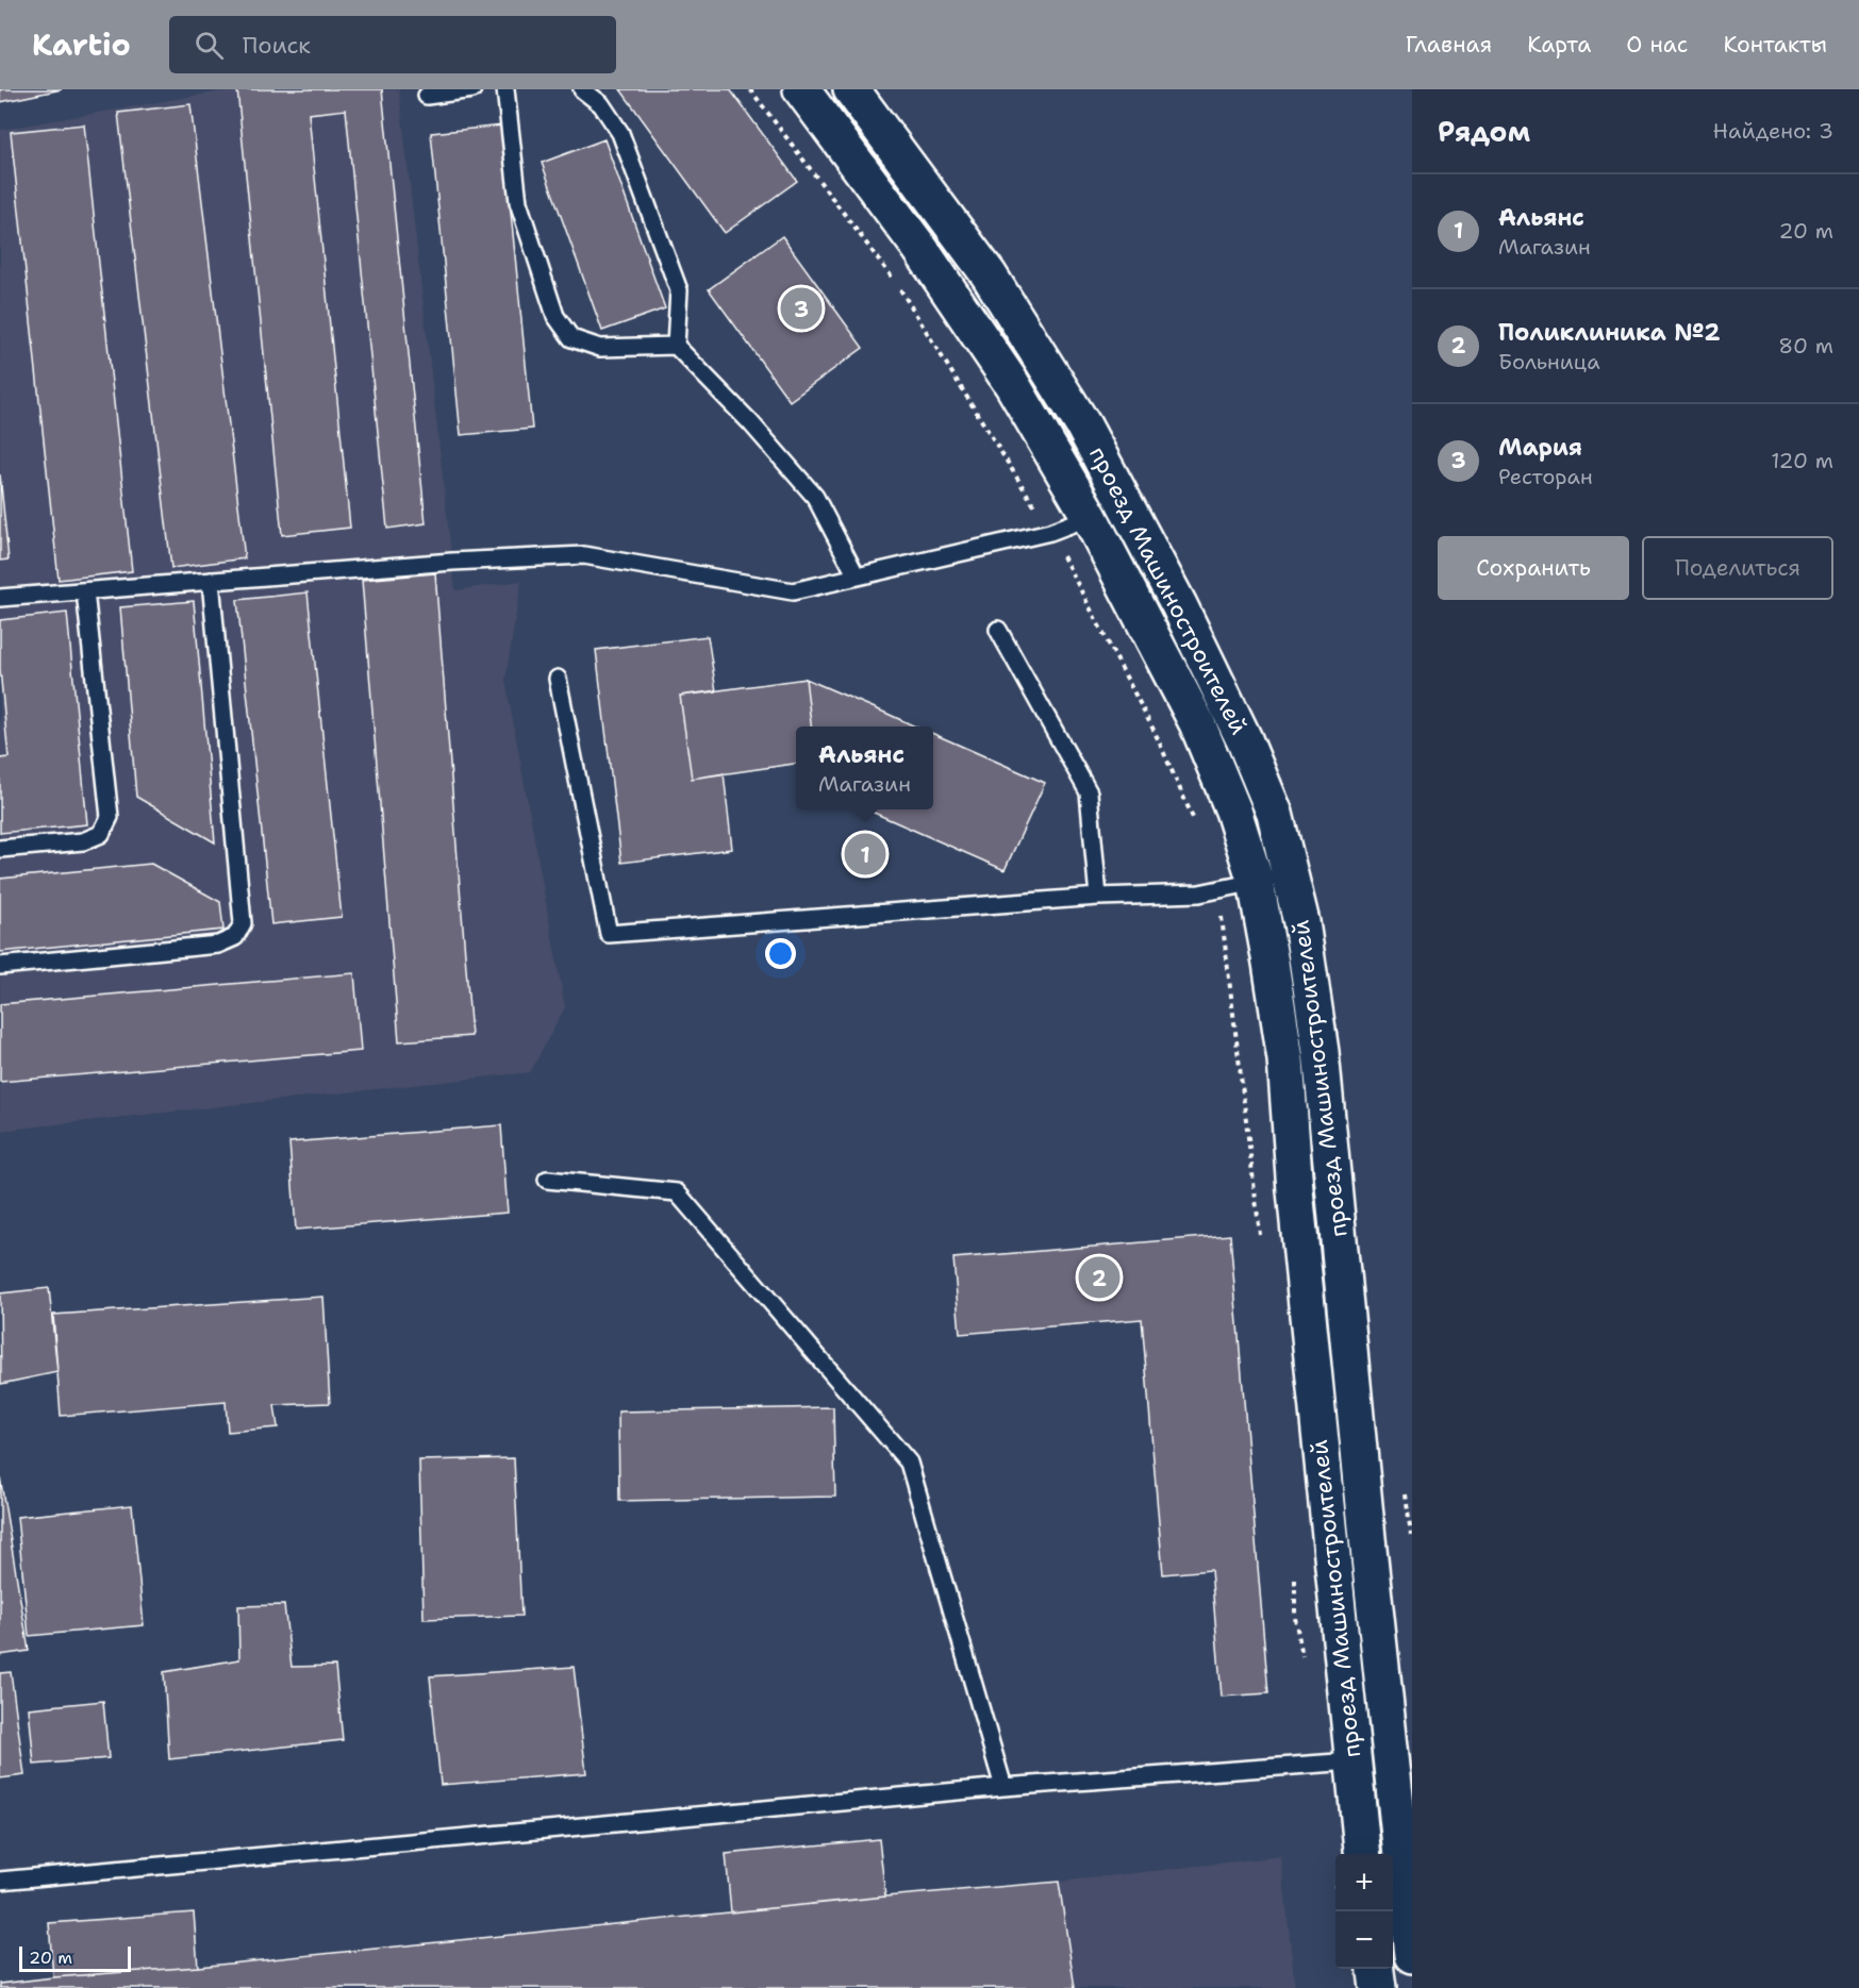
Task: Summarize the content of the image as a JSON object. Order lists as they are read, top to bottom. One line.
{"streets":{"main road":["проезд Машиностроителей"]},"scale_bar":"20 m","page":{"header":"Kartio","search":"Поиск","nav":["Главная","Карта","О нас","Контакты"],"heading":["Рядом","Найдено: 3"],"list":[{"mark":"1","name":"Альянс","note":"Магазин","value":"20 m"},{"mark":"2","name":"Поликлиника №2","note":"Больница","value":"80 m"},{"mark":"3","name":"Мария","note":"Ресторан","value":"120 m"}],"pins":["3","1","2"],"buttons":["Сохранить","Поделиться"],"popup":["Альянс","Магазин"],"map_buttons":["+","−"],"scale":"20 m"}}
